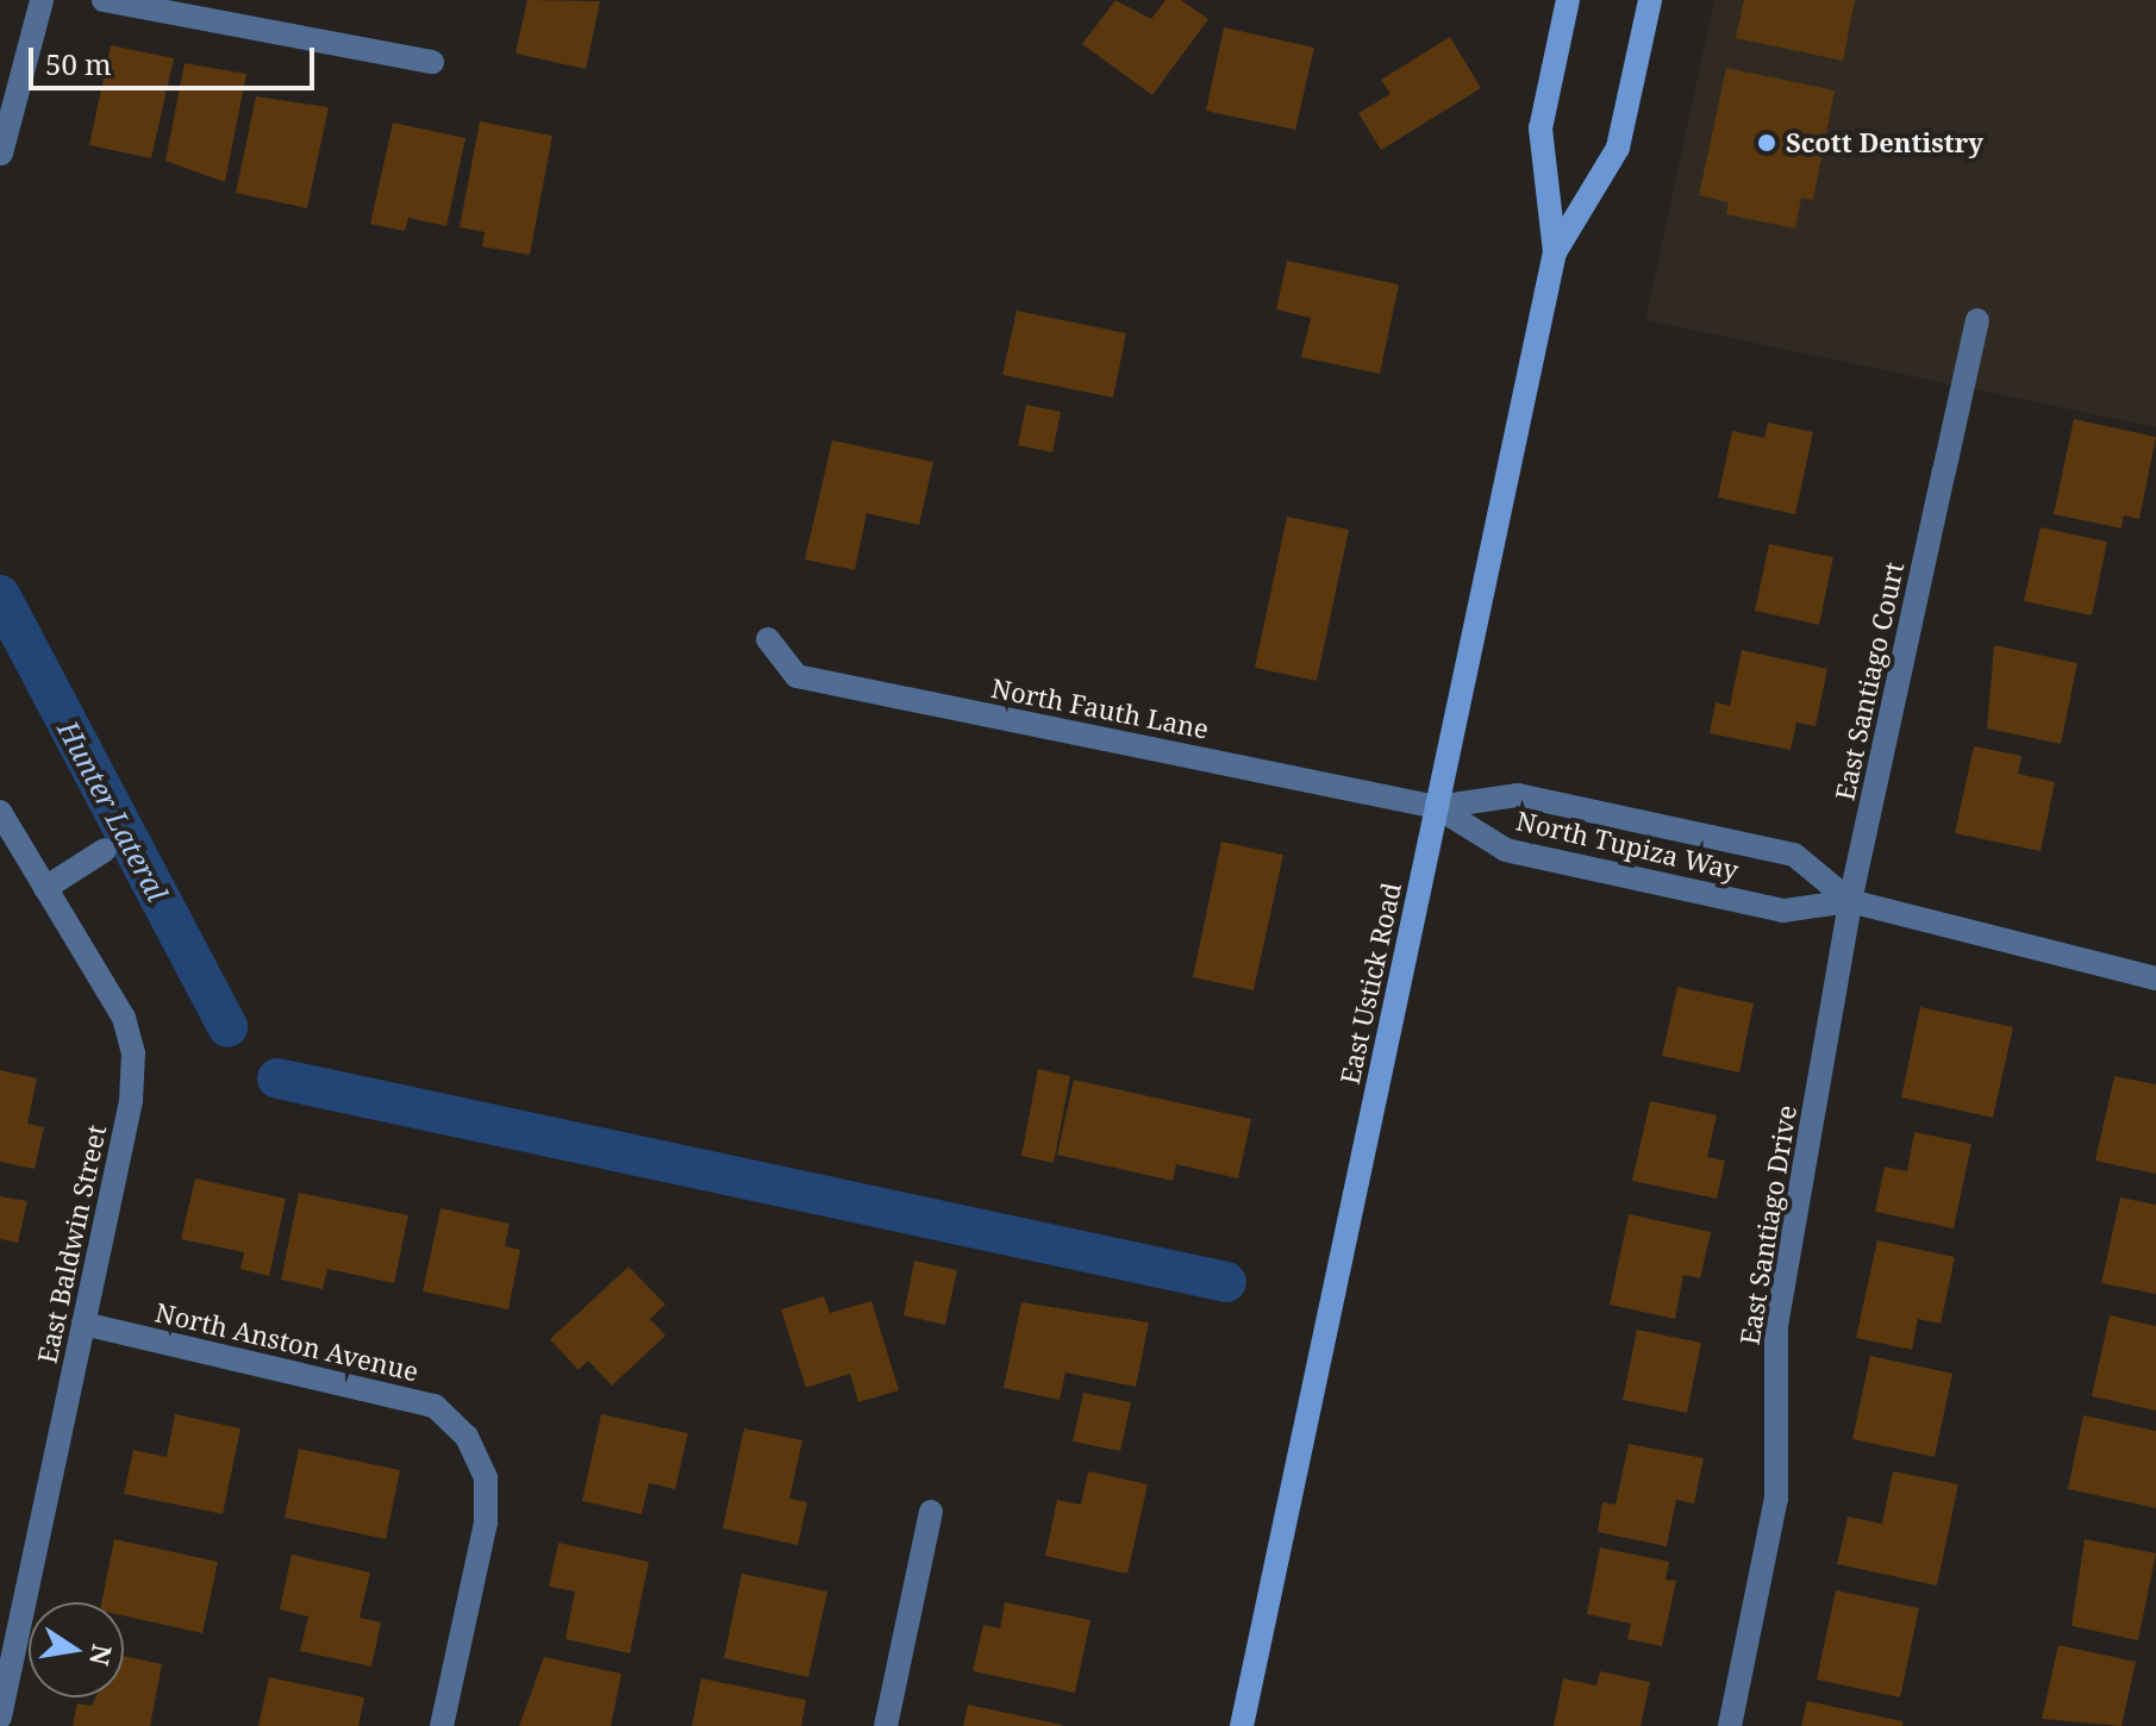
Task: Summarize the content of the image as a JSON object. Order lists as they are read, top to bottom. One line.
{"streets":{"main road":["East Ustick Road"],"street":["East Santiago Court","North Fauth Lane","North Tupiza Way","East Santiago Drive","East Baldwin Street","North Anston Avenue"]},"crossings":[["East Santiago Court","North Tupiza Way"],["East Santiago Court","East Santiago Drive"],["North Fauth Lane","North Tupiza Way"],["North Fauth Lane","East Ustick Road"],["North Tupiza Way","East Ustick Road"],["North Tupiza Way","East Santiago Drive"],["East Baldwin Street","North Anston Avenue"]],"water":["Hunter Lateral"],"places":["Scott Dentistry"],"scale_bar":"50 m","north":"right"}
